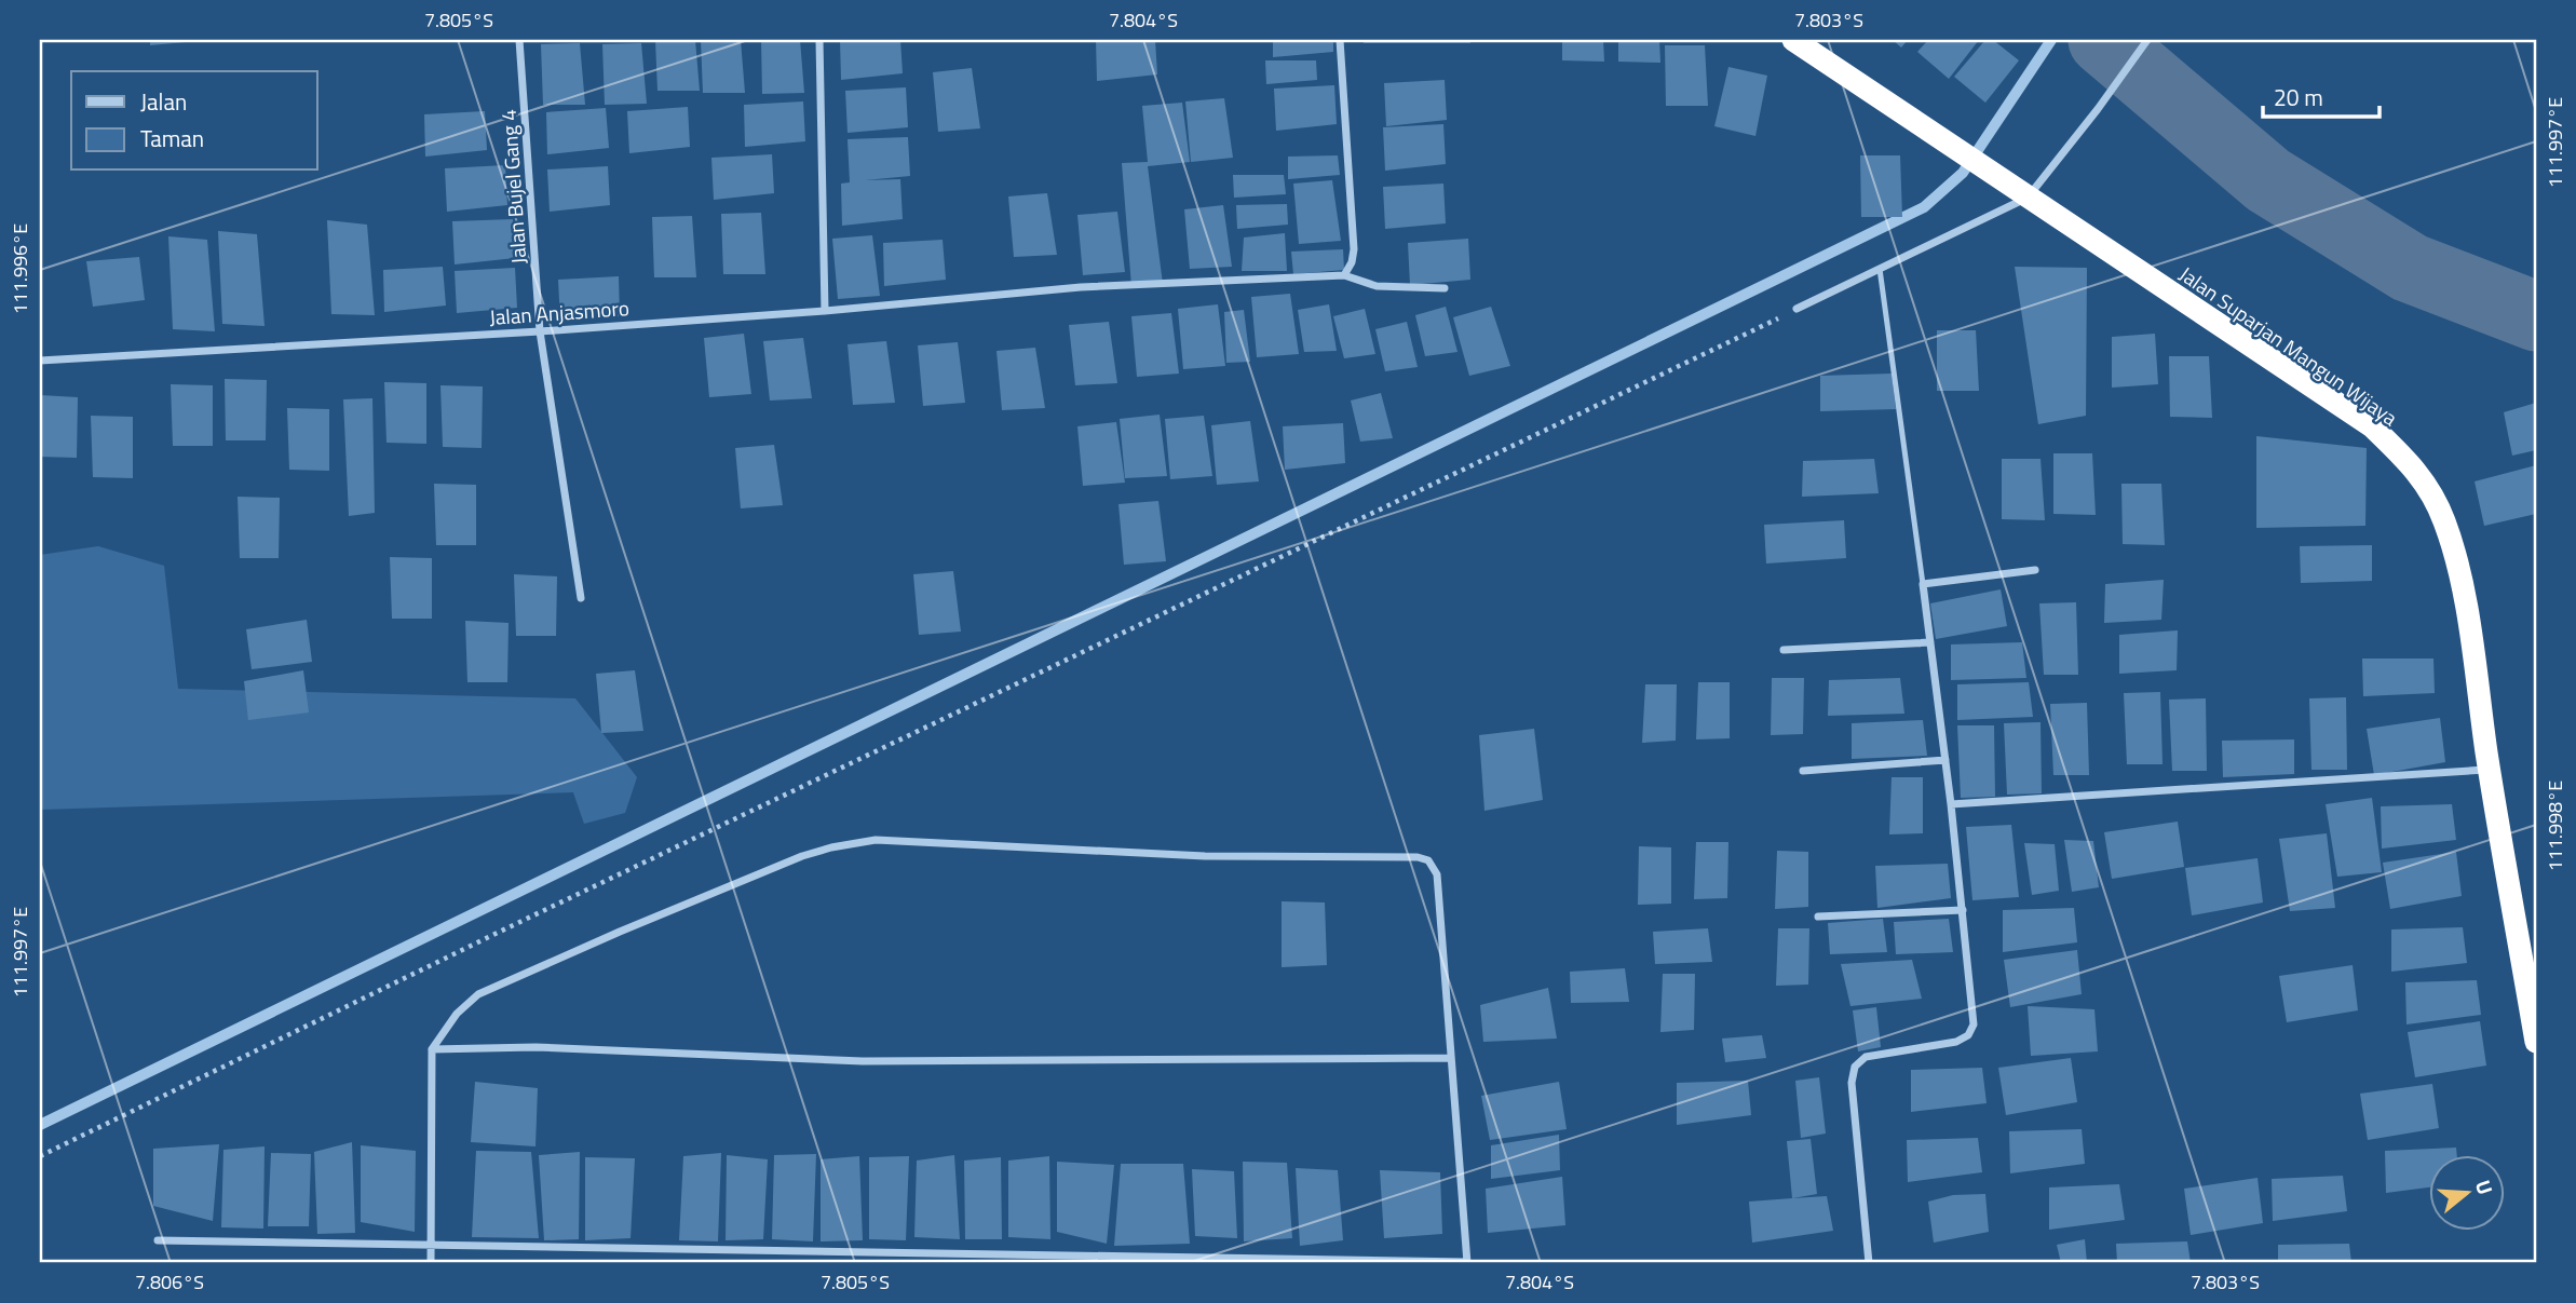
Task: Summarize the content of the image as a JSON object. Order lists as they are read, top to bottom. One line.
{"streets":{"highway":["Jalan Suparjan Mangun Wijaya"],"street":["Jalan Bujel Gang 4","Jalan Anjasmoro"]},"crossings":[["Jalan Bujel Gang 4","Jalan Anjasmoro"]],"legend":["Jalan","Taman"],"scale_bar":"20 m","north":"right","coordinates":["7.805°S","7.804°S","7.803°S","111.997°E","111.996°E","111.998°E","7.806°S"]}
